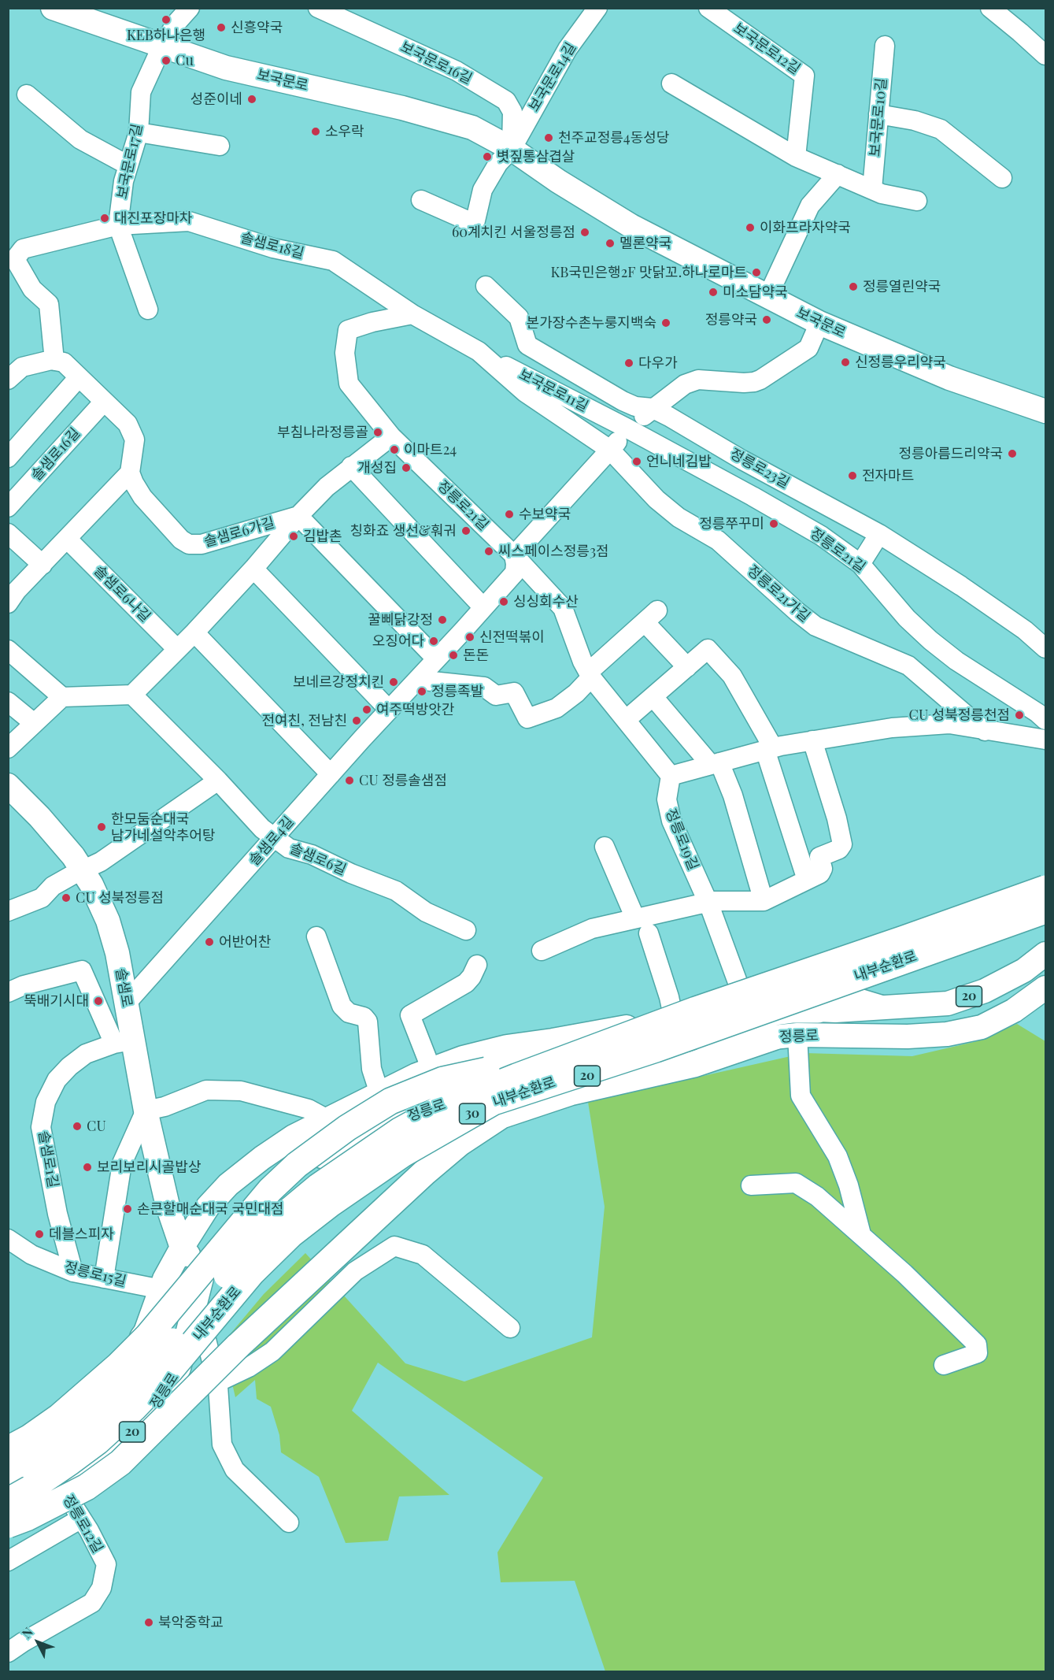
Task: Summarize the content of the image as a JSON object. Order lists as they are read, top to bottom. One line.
{"streets":{"highway":["내부순환로","30"],"main road":["보국문로","솔샘로","20","정릉로"],"street":["보국문로12길","보국문로16길","보국문로14길","보국문로10길","보국문로17길","솔샘로18길","보국문로11길","솔샘로16길","정릉로23길","정릉로21길","솔샘로6가길","솔샘로6나길","정릉로21가길","정릉로19길","솔샘로4길","솔샘로6길","솔샘로1길","정릉로15길","정릉로12길"]},"crossings":[["보국문로16길","보국문로14길"],["보국문로16길","보국문로"],["보국문로14길","보국문로"],["보국문로","보국문로17길"],["보국문로17길","솔샘로18길"],["솔샘로18길","보국문로11길"],["솔샘로18길","정릉로21가길"],["보국문로11길","정릉로21길"],["정릉로21길","정릉로19길"],["정릉로21길","솔샘로4길"],["정릉로19길","정릉로"],["솔샘로4길","솔샘로6길"],["솔샘로4길","솔샘로"],["솔샘로","정릉로"],["솔샘로","솔샘로1길"],["정릉로","정릉로15길"],["정릉로","정릉로12길"],["솔샘로1길","정릉로15길"]],"places":["KEB하나은행","신흥약국","Cu","성준이네","소우락","천주교정릉4동성당","볏짚통삼겹살","대진포장마차","이화프라자약국","60계치킨 서울정릉점","멜론약국","KB국민은행2F 맛닭꼬.하나로마트","정릉열린약국","미소담약국","정릉약국","본가장수촌누룽지백숙","신정릉우리약국","다우가","부침나라정릉골","이마트24","정릉아름드리약국","언니네김밥","개성집","전자마트","수보약국","정릉쭈꾸미","칭화죠 생선&훠궈","김밥촌","씨스페이스정릉3점","싱싱회수산","꿀삐닭강정","신전떡볶이","오징어다","돈돈","보네르강정치킨","정릉족발","여주떡방앗간","CU 성북정릉천점","전여친, 전남친","CU 정릉솔샘점","한모둠순대국 남가네설악추어탕","CU 성북정릉점","어반어찬","뚝배기시대","CU","보리보리시골밥상","손큰할매순대국 국민대점","데블스피자","북악중학교"],"north":"top left"}
